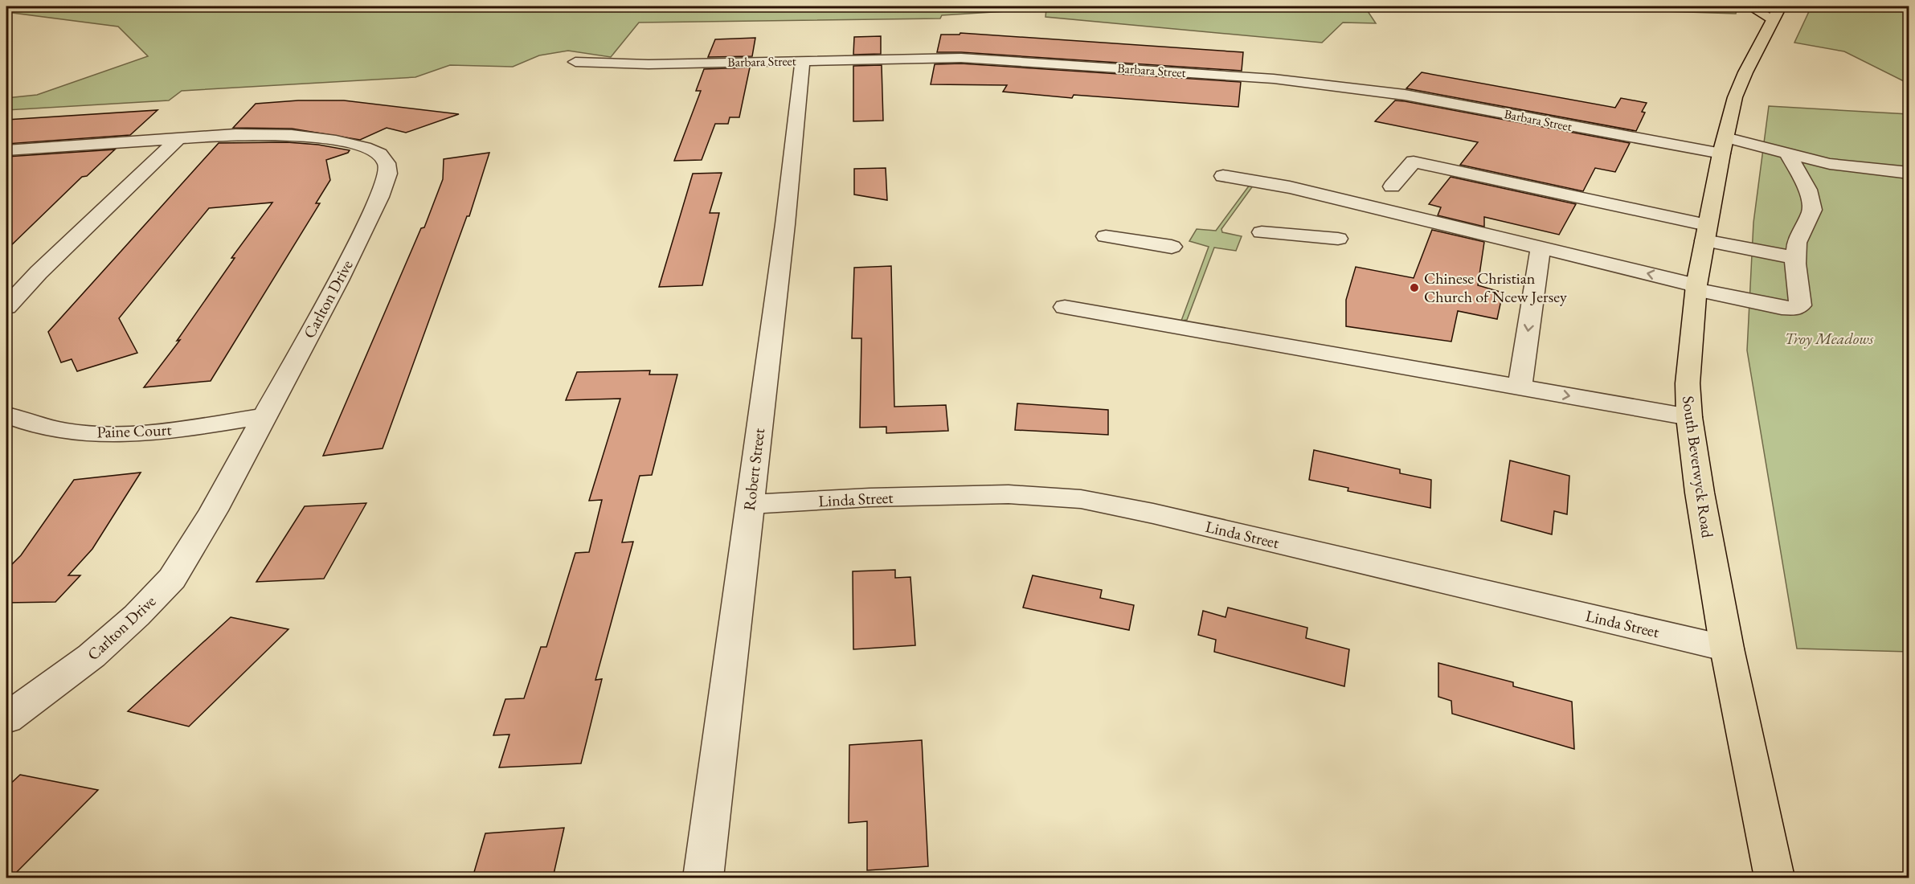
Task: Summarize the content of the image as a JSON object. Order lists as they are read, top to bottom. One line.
{"streets":{"main road":["South Beverwyck Road"],"street":["Barbara Street","Carlton Drive","Paine Court","Robert Street","Linda Street"]},"crossings":[["Barbara Street","South Beverwyck Road"],["Barbara Street","Robert Street"],["Carlton Drive","Paine Court"],["South Beverwyck Road","Linda Street"],["Robert Street","Linda Street"]],"parks":["Troy Meadows"],"places":["Chinese Christian Church of Ncew Jersey"]}
